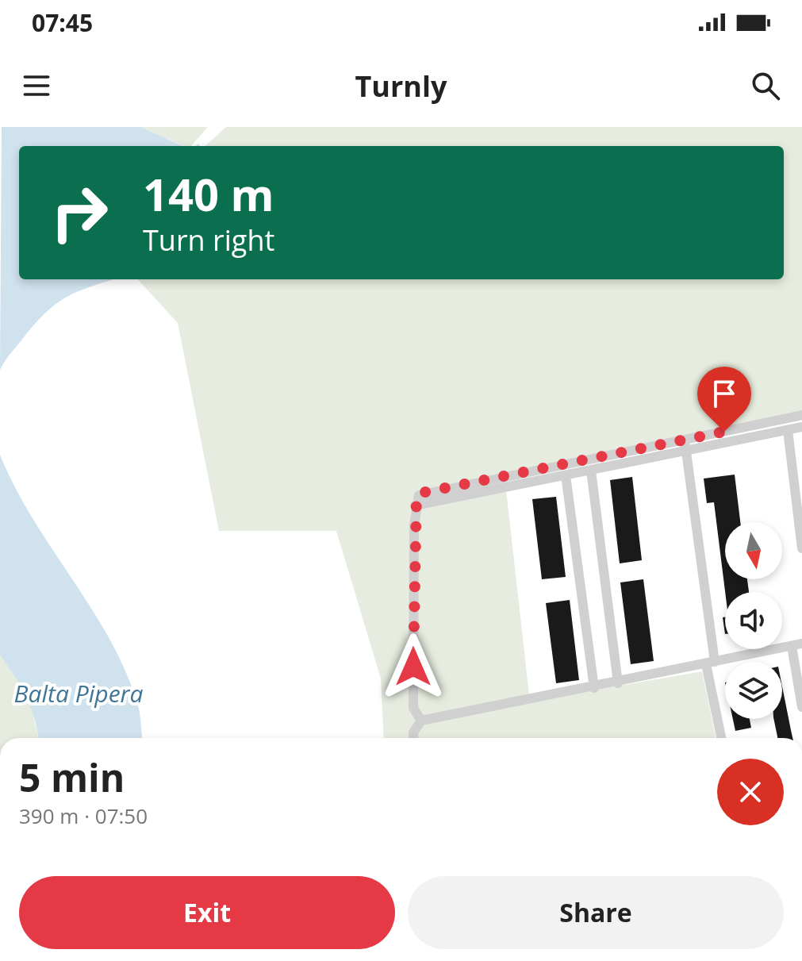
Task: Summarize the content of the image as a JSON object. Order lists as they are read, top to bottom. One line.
{"water":["Balta Pipera"],"north":"bottom","page":{"status":"07:45","header":"Turnly","turn":["140 m","Turn right"],"heading":["5 min","390 m · 07:50"],"buttons":["Exit","Share"]}}
